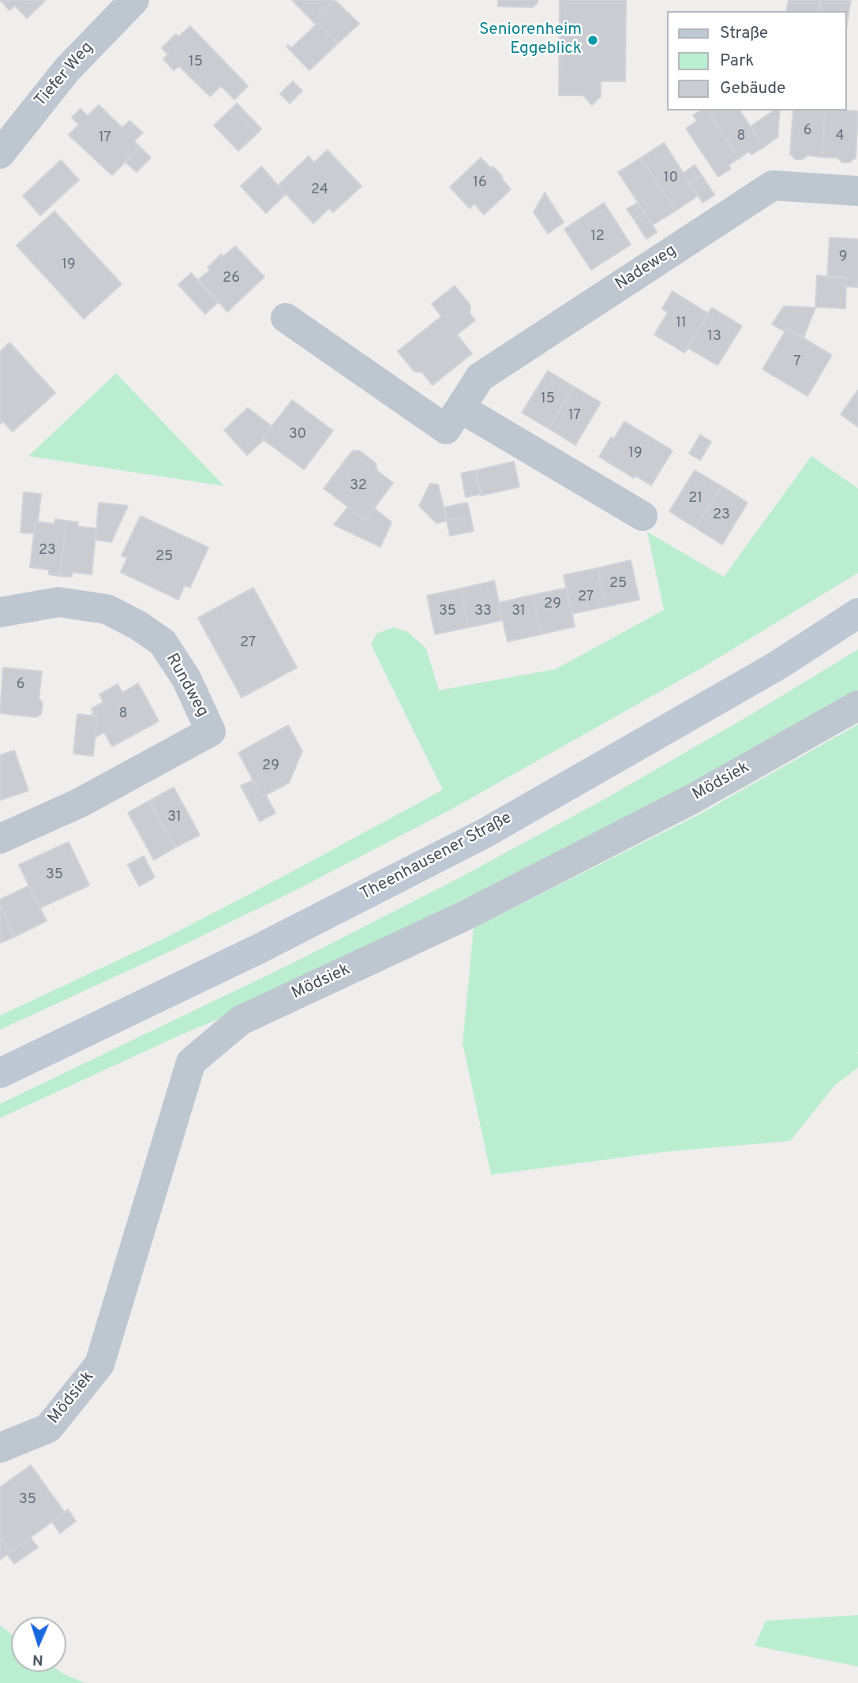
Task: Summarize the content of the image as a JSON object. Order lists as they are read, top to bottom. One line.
{"streets":{"main road":["Theenhausener Straße"],"street":["Tiefer Weg","Nadeweg","Rundweg","Mödsiek"]},"places":["Seniorenheim Eggeblick"],"house_numbers":["15","6","8","4","17","10","16","24","12","9","19","26","11","13","7","15","17","30","19","32","21","23","23","25","25","27","29","35","33","31","27","6","8","29","31","35","35"],"legend":["Straße","Park","Gebäude"],"north":"bottom"}
